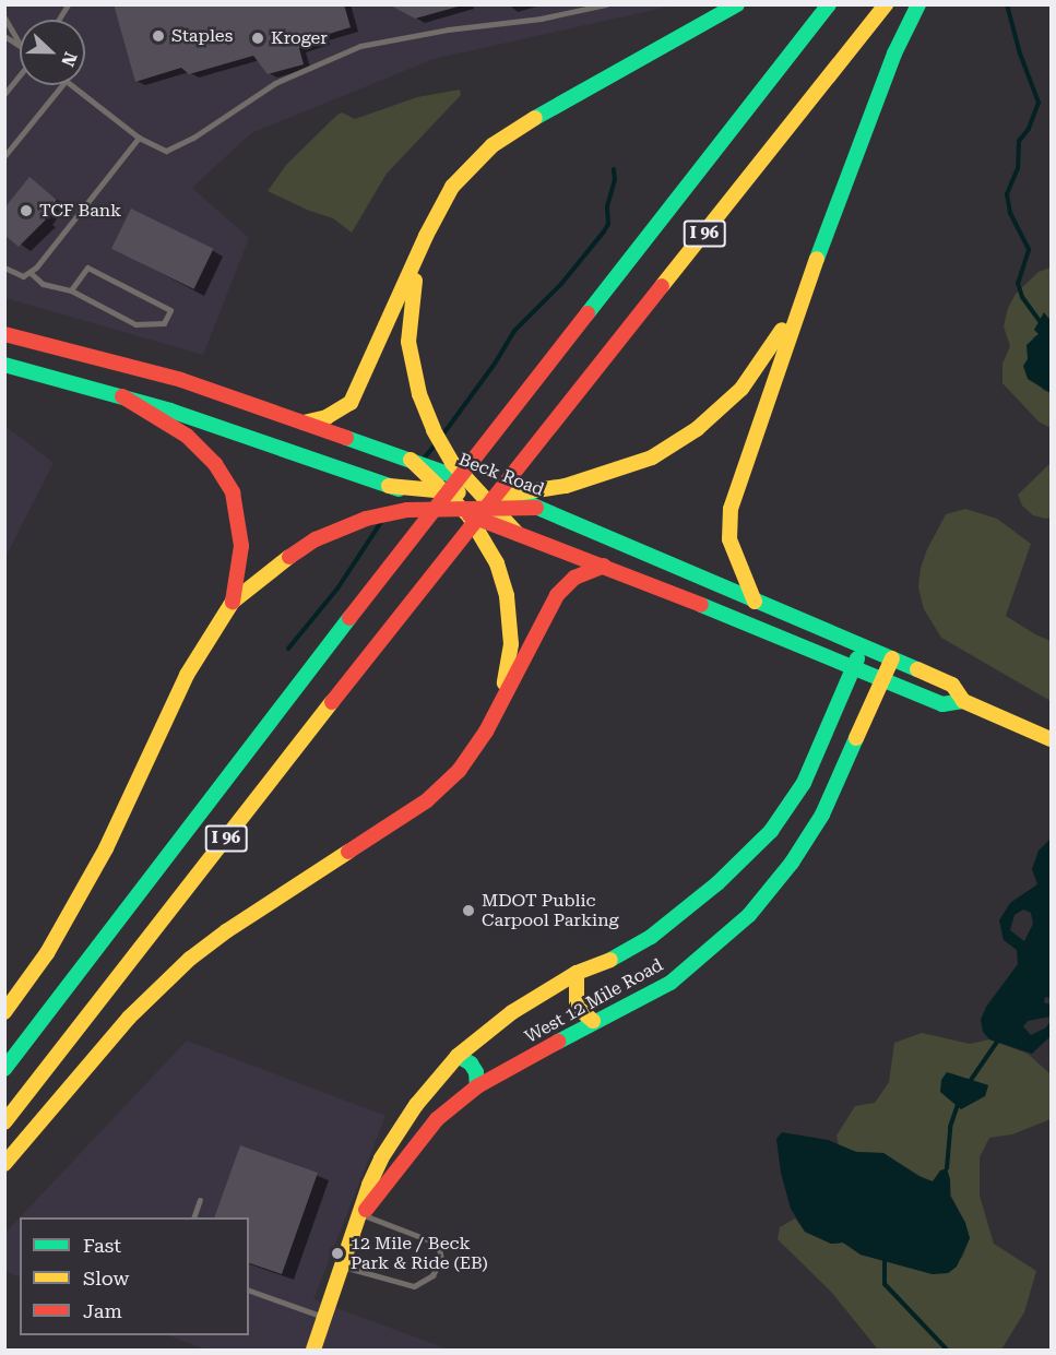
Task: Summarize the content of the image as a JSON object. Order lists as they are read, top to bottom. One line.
{"streets":{"main road":["I 96","Beck Road","West 12 Mile Road"]},"crossings":[["Beck Road","West 12 Mile Road"]],"places":["Staples","Kroger","TCF Bank","MDOT Public Carpool Parking","12 Mile / Beck Park & Ride (EB)"],"legend":["Fast","Slow","Jam"],"north":"right"}
